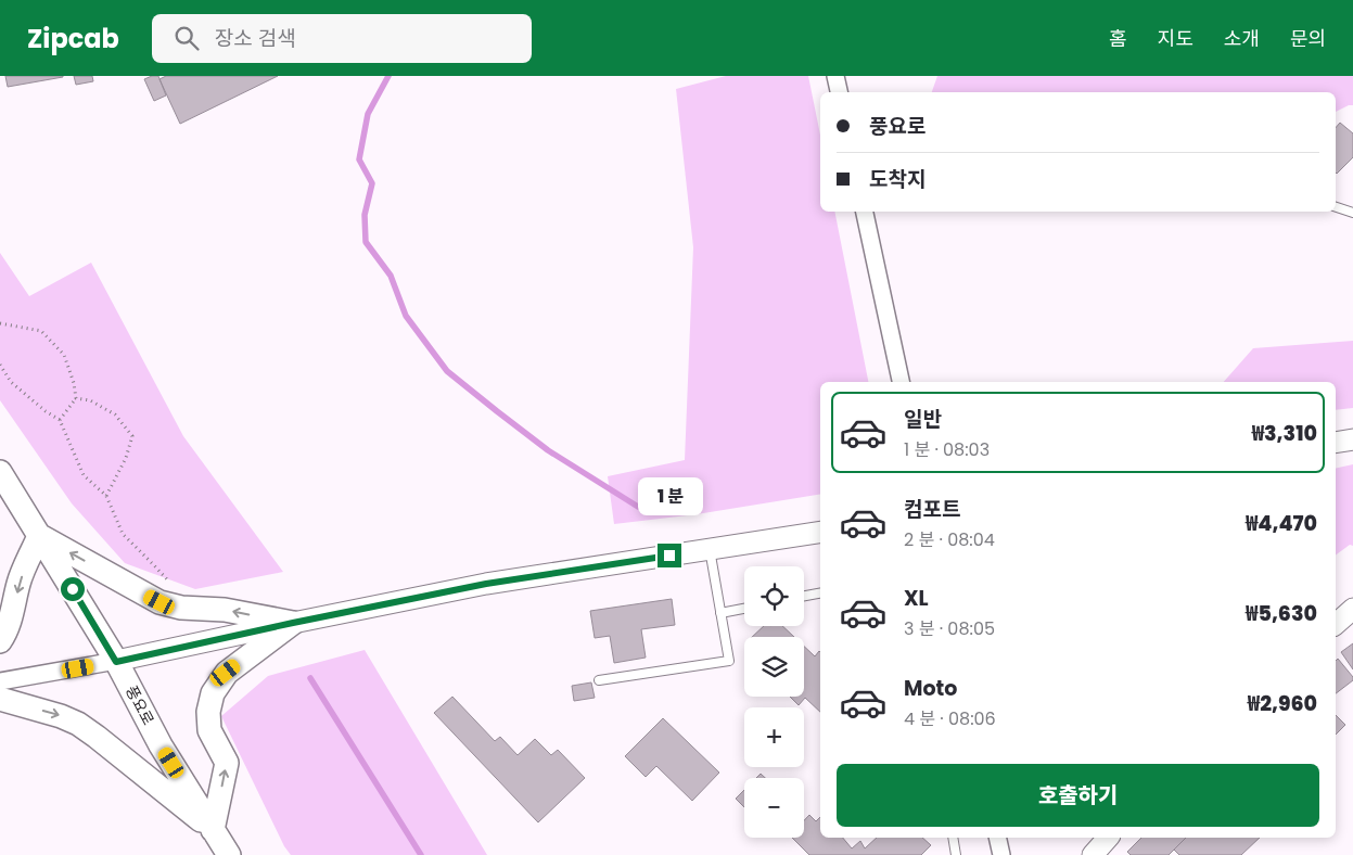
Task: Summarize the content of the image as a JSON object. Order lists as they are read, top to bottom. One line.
{"streets":{"main road":["풍요로"]},"page":{"header":"Zipcab","search":"장소 검색","nav":["홈","지도","소개","문의"],"banner":["풍요로","도착지"],"list":[{"name":"일반","note":"1 분 · 08:03","value":"₩3,310"},{"name":"컴포트","note":"2 분 · 08:04","value":"₩4,470"},{"name":"XL","note":"3 분 · 08:05","value":"₩5,630"},{"name":"Moto","note":"4 분 · 08:06","value":"₩2,960"}],"bubble":"1 분","map_buttons":["+","−"],"buttons":"호출하기"}}
